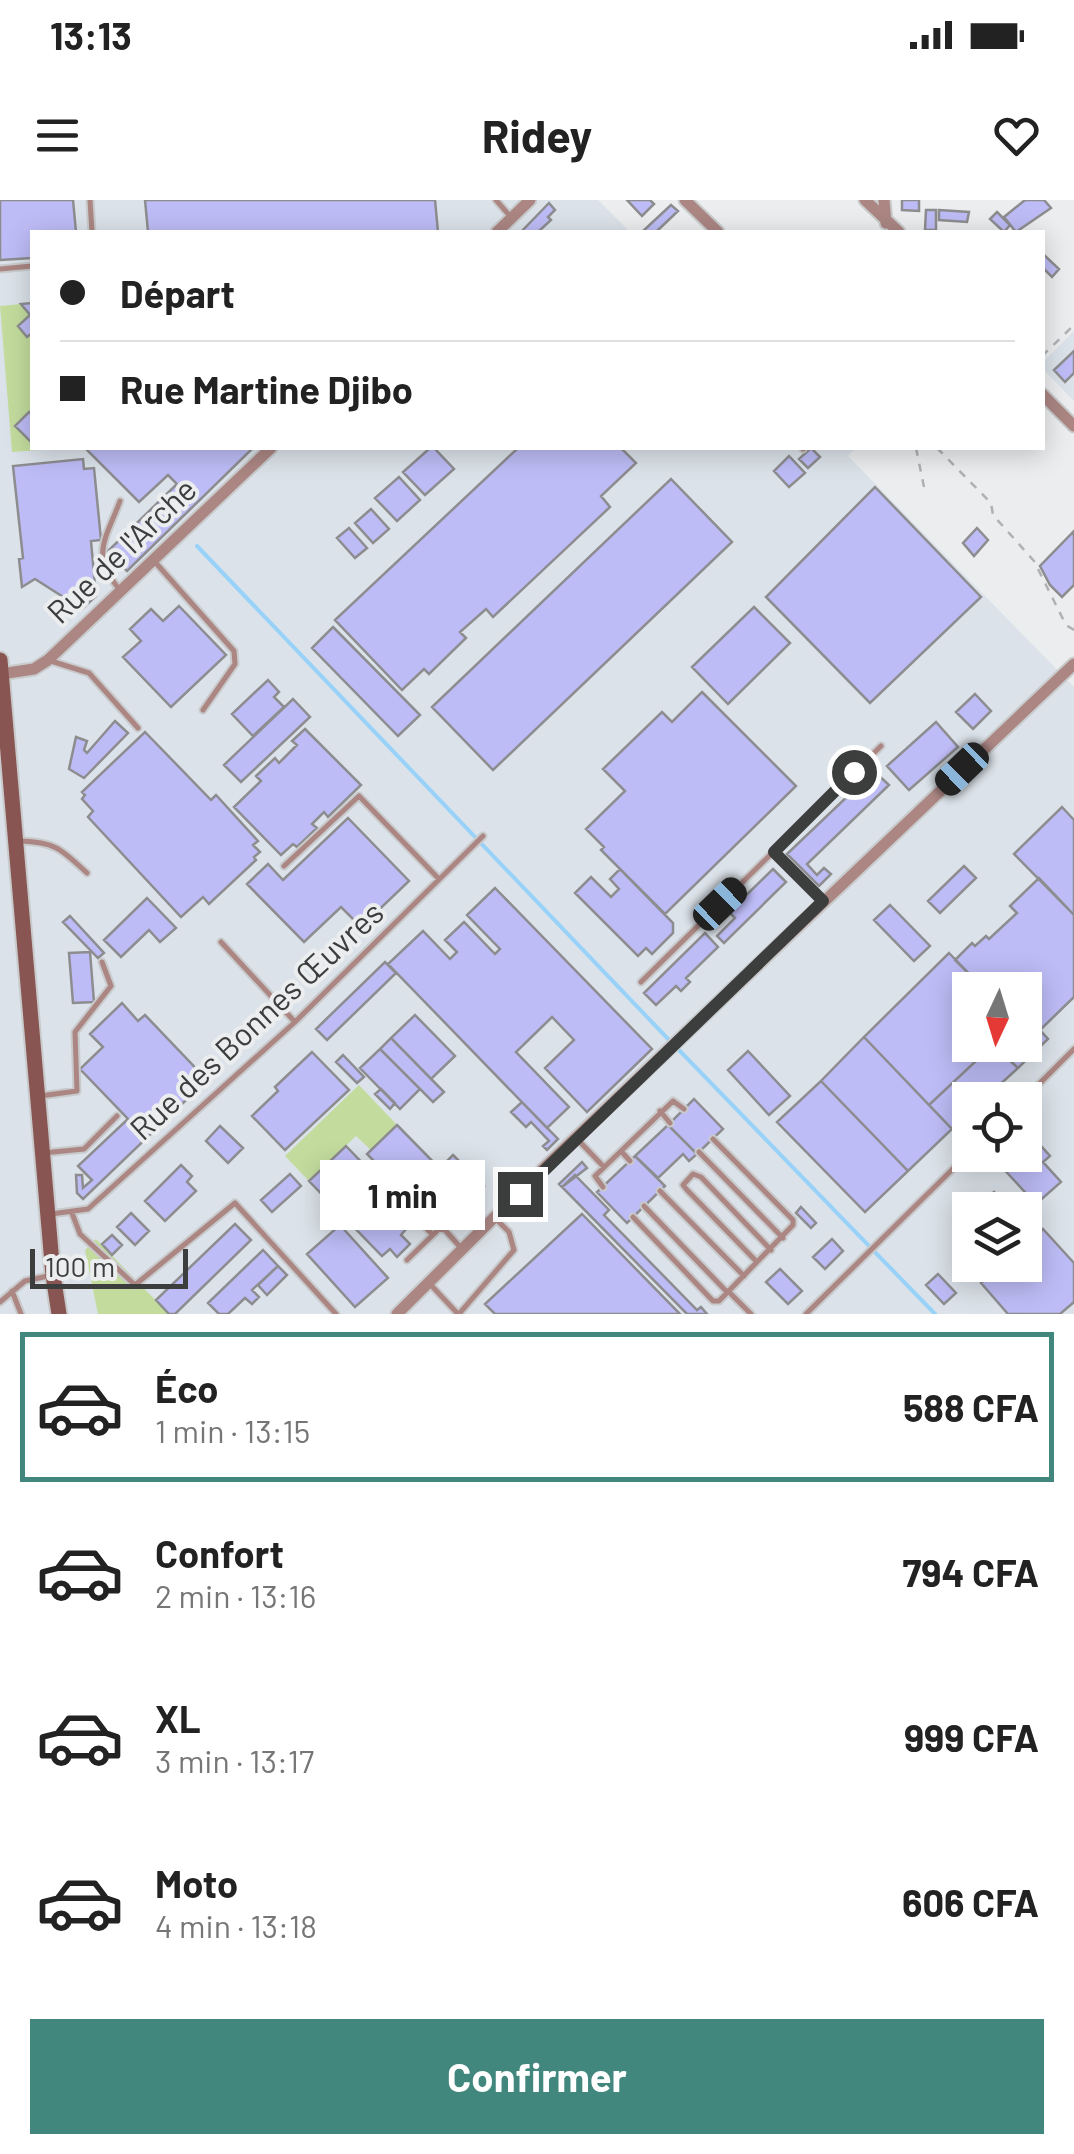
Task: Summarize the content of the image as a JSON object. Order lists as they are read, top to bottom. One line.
{"streets":{"street":["Rue de l'Arche"],"lane":["Rue des Bonnes Œuvres"]},"scale_bar":"100 m","north":"bottom","page":{"status":"13:13","header":"Ridey","banner":["Départ","Rue Martine Djibo"],"bubble":"1 min","scale":"100 m","list":[{"name":"Éco","note":"1 min · 13:15","value":"588 CFA"},{"name":"Confort","note":"2 min · 13:16","value":"794 CFA"},{"name":"XL","note":"3 min · 13:17","value":"999 CFA"},{"name":"Moto","note":"4 min · 13:18","value":"606 CFA"}],"buttons":"Confirmer"}}
